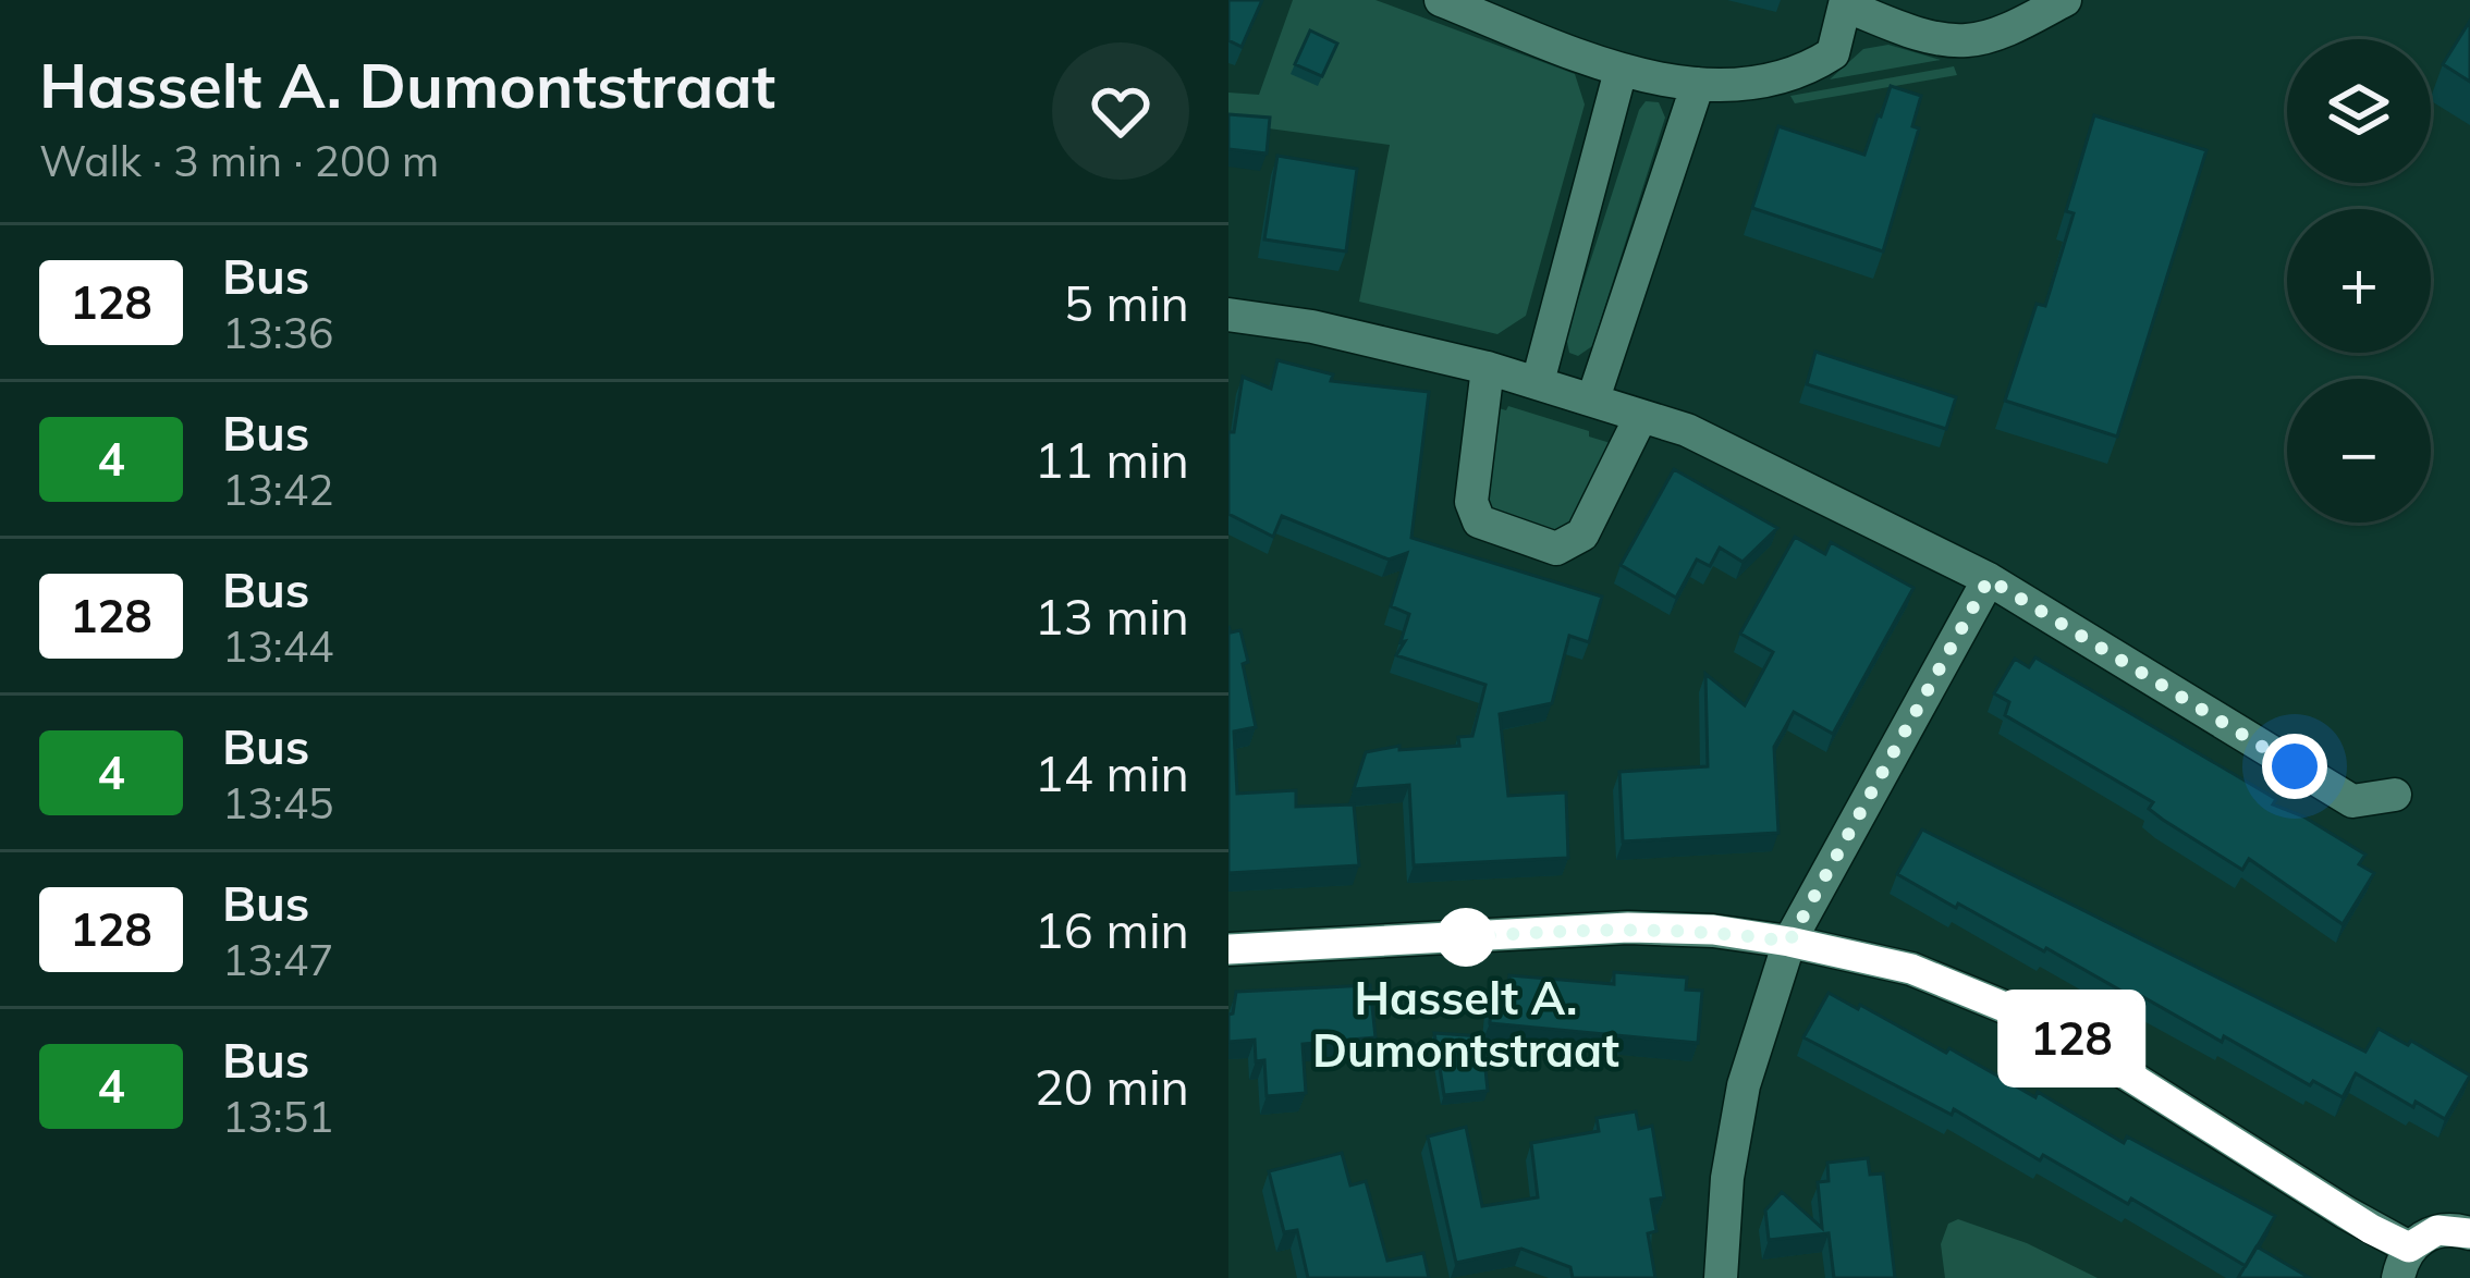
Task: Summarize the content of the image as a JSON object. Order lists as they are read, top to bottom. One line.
{"places":["Hasselt A. Dumontstraat"],"lines":["bus line 128"],"page":{"heading":["Hasselt A. Dumontstraat","Walk · 3 min · 200 m"],"on_map":"128","map_buttons":["+","−"],"list":[{"mark":"128","name":"Bus","note":"13:36","value":"5 min"},{"mark":"4","name":"Bus","note":"13:42","value":"11 min"},{"mark":"128","name":"Bus","note":"13:44","value":"13 min"},{"mark":"4","name":"Bus","note":"13:45","value":"14 min"},{"mark":"128","name":"Bus","note":"13:47","value":"16 min"},{"mark":"4","name":"Bus","note":"13:51","value":"20 min"}]}}
